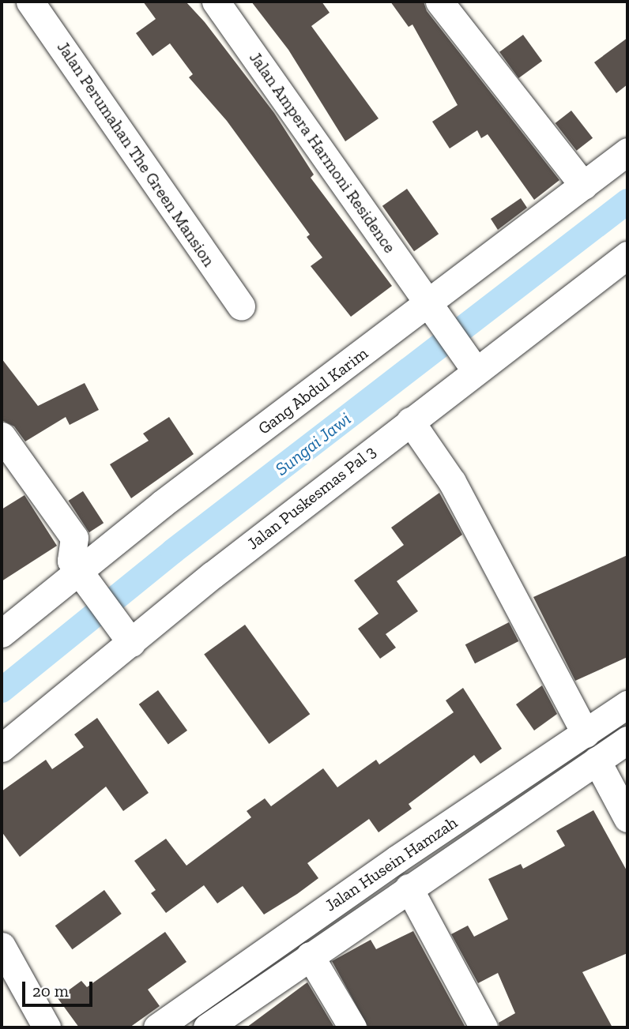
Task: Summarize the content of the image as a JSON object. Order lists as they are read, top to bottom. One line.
{"streets":{"street":["Jalan Ampera Harmoni Residence","Jalan Perumahan The Green Mansion","Gang Abdul Karim","Jalan Puskesmas Pal 3","Jalan Husein Hamzah"]},"crossings":[["Jalan Ampera Harmoni Residence","Gang Abdul Karim"],["Jalan Ampera Harmoni Residence","Jalan Puskesmas Pal 3"]],"water":["Sungai Jawi"],"scale_bar":"20 m"}
